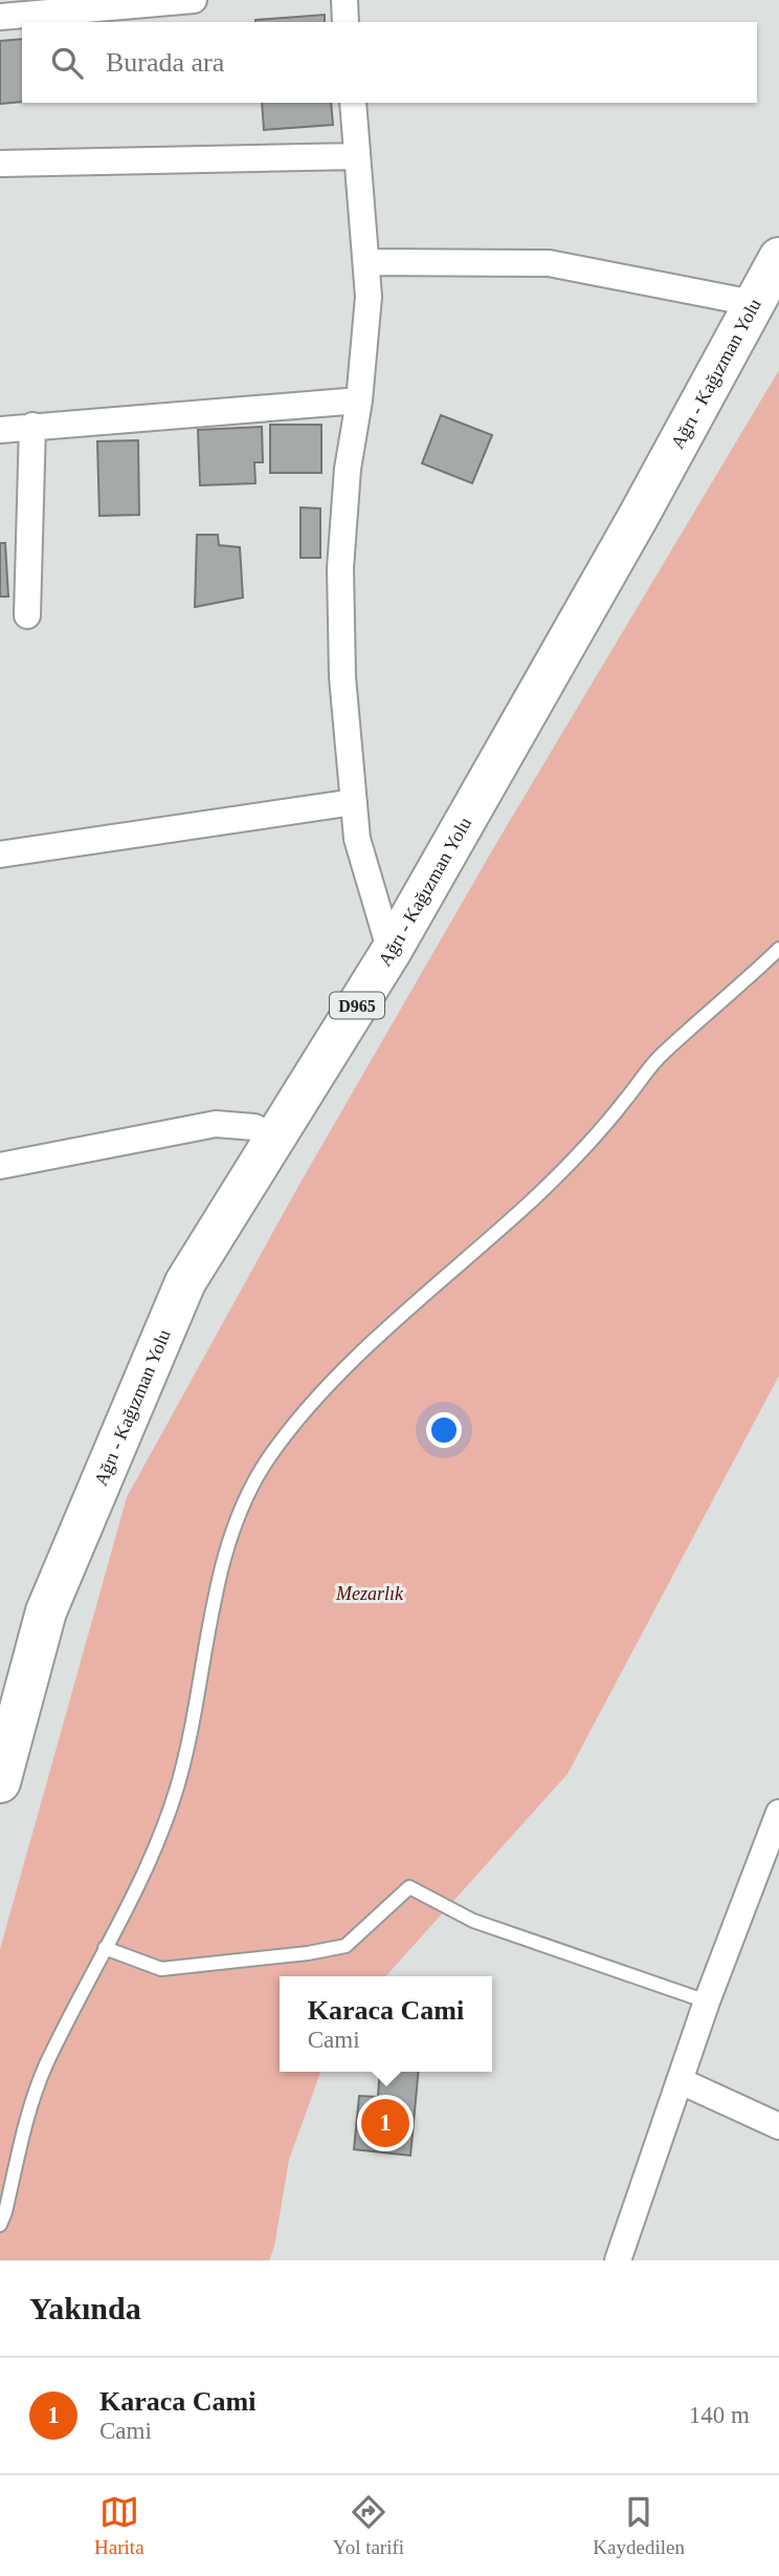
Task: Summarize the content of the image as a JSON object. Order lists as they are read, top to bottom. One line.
{"streets":{"main road":["Ağrı - Kağızman Yolu","D965"]},"parks":["Mezarlık"],"page":{"search":"Burada ara","popup":["Karaca Cami","Cami"],"pins":"1","heading":"Yakında","list":[{"mark":"1","name":"Karaca Cami","note":"Cami","value":"140 m"}],"nav":["Harita","Yol tarifi","Kaydedilen"]}}
